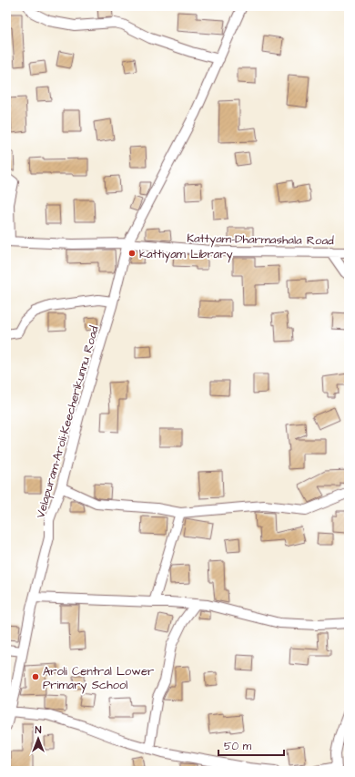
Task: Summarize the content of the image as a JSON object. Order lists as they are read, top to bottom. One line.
{"streets":{"street":["Kattyam-Dharmashala Road","Velapuram-Aroli-Keecherikunnu Road"]},"crossings":[["Kattyam-Dharmashala Road","Velapuram-Aroli-Keecherikunnu Road"]],"places":["kattiyam Library","Aroli Central Lower Primary School"],"scale_bar":"50 m","north":"top"}
